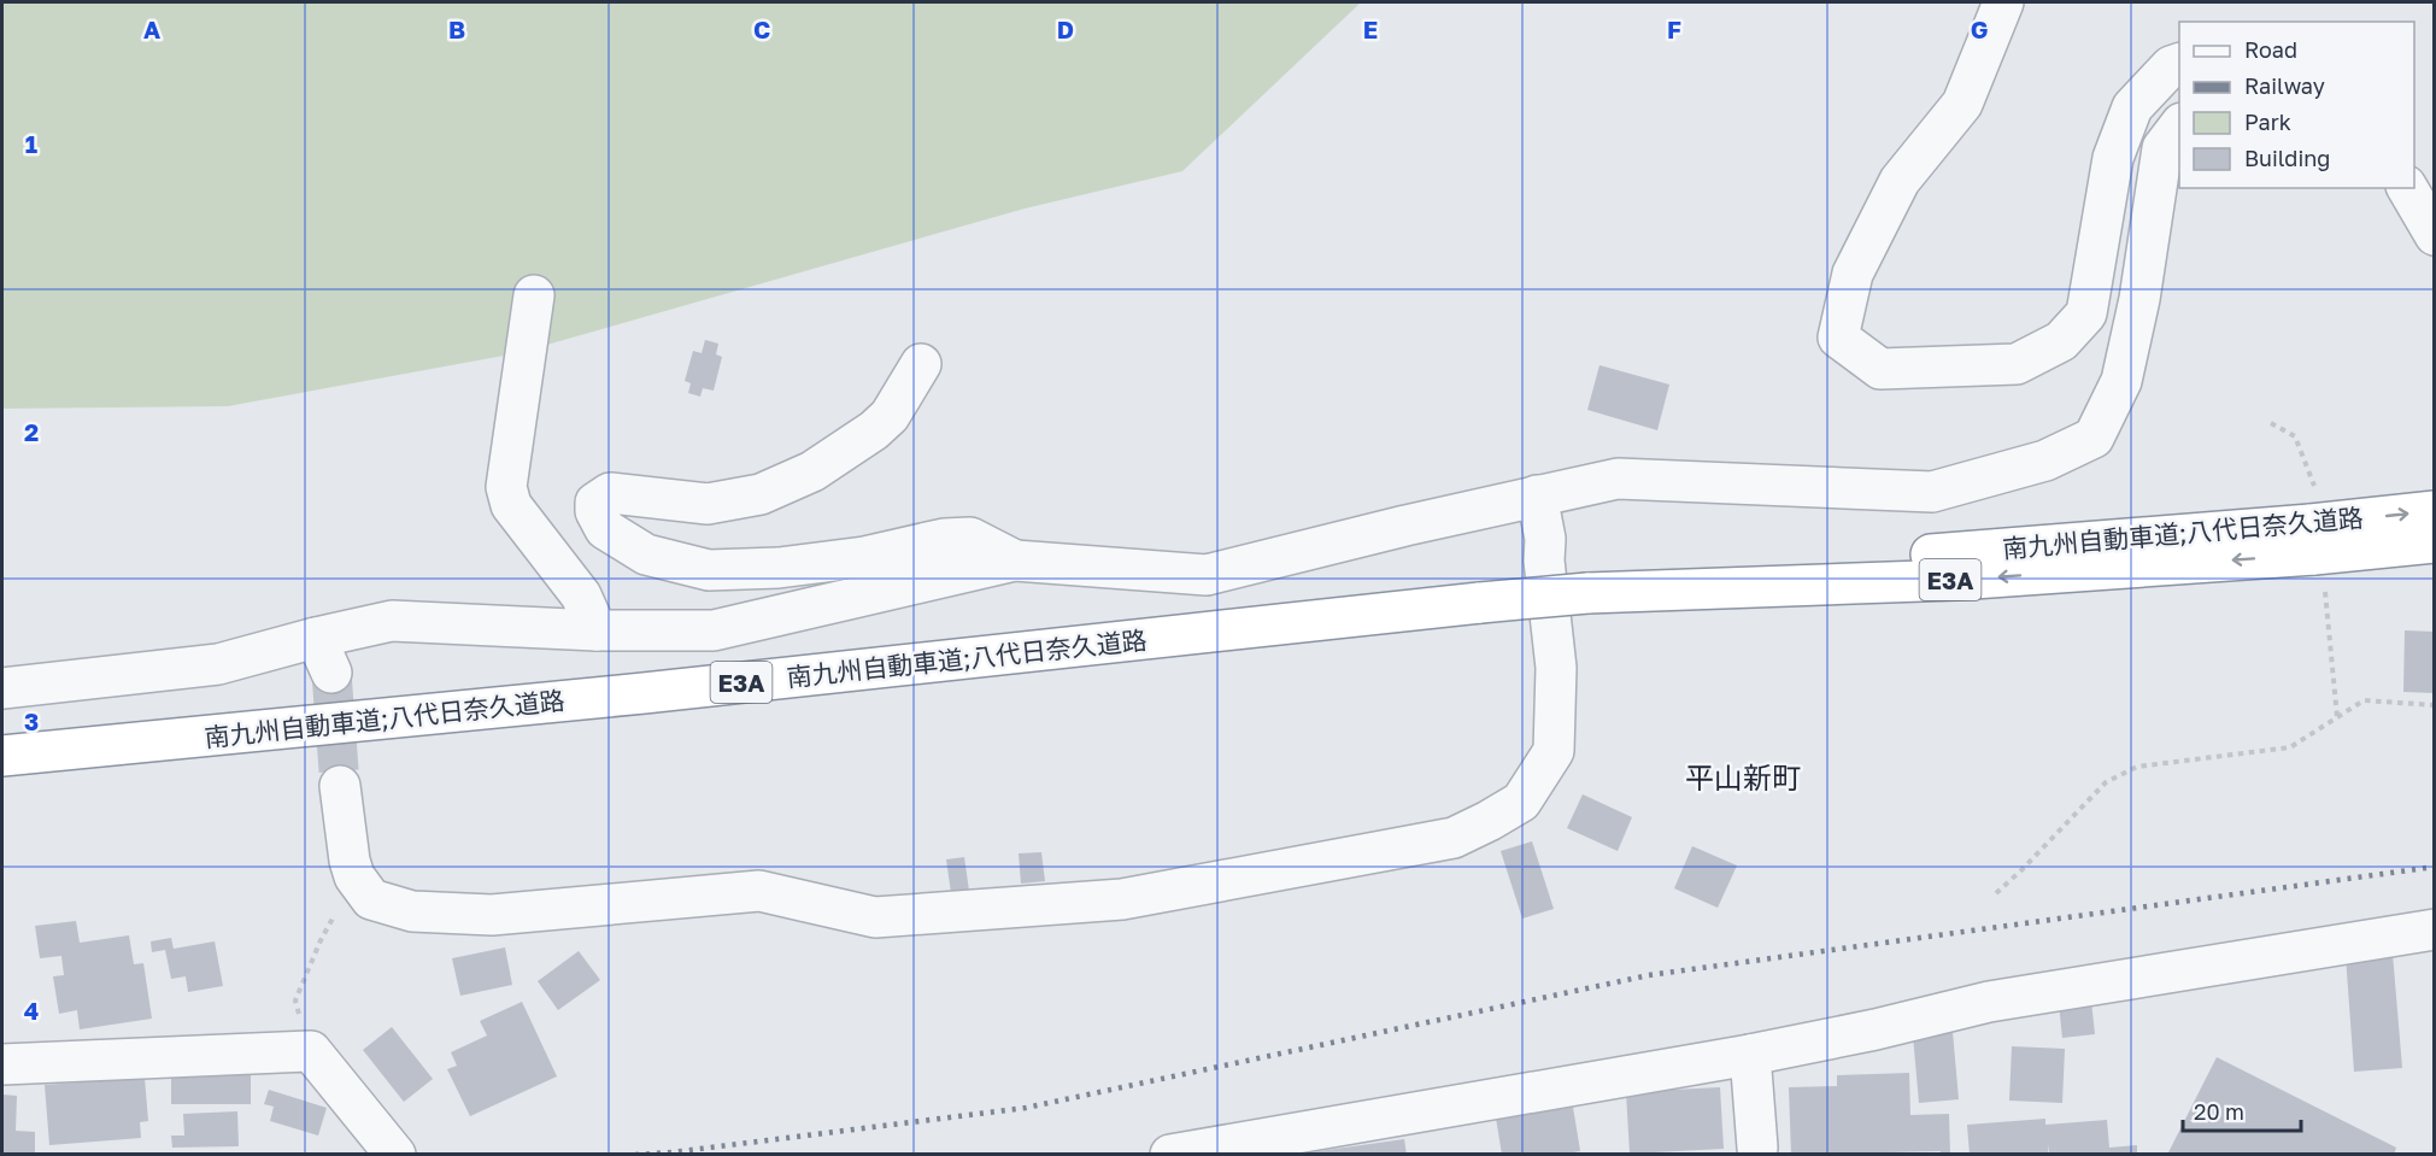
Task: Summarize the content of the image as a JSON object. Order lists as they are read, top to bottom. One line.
{"streets":{"highway":["南九州自動車道;八代日奈久道路","E3A"]},"districts":["平山新町"],"legend":["Road","Railway","Park","Building"],"scale_bar":"20 m","grid":{"columns":["A","B","C","D","E","F","G"],"rows":["1","2","3","4"]}}
